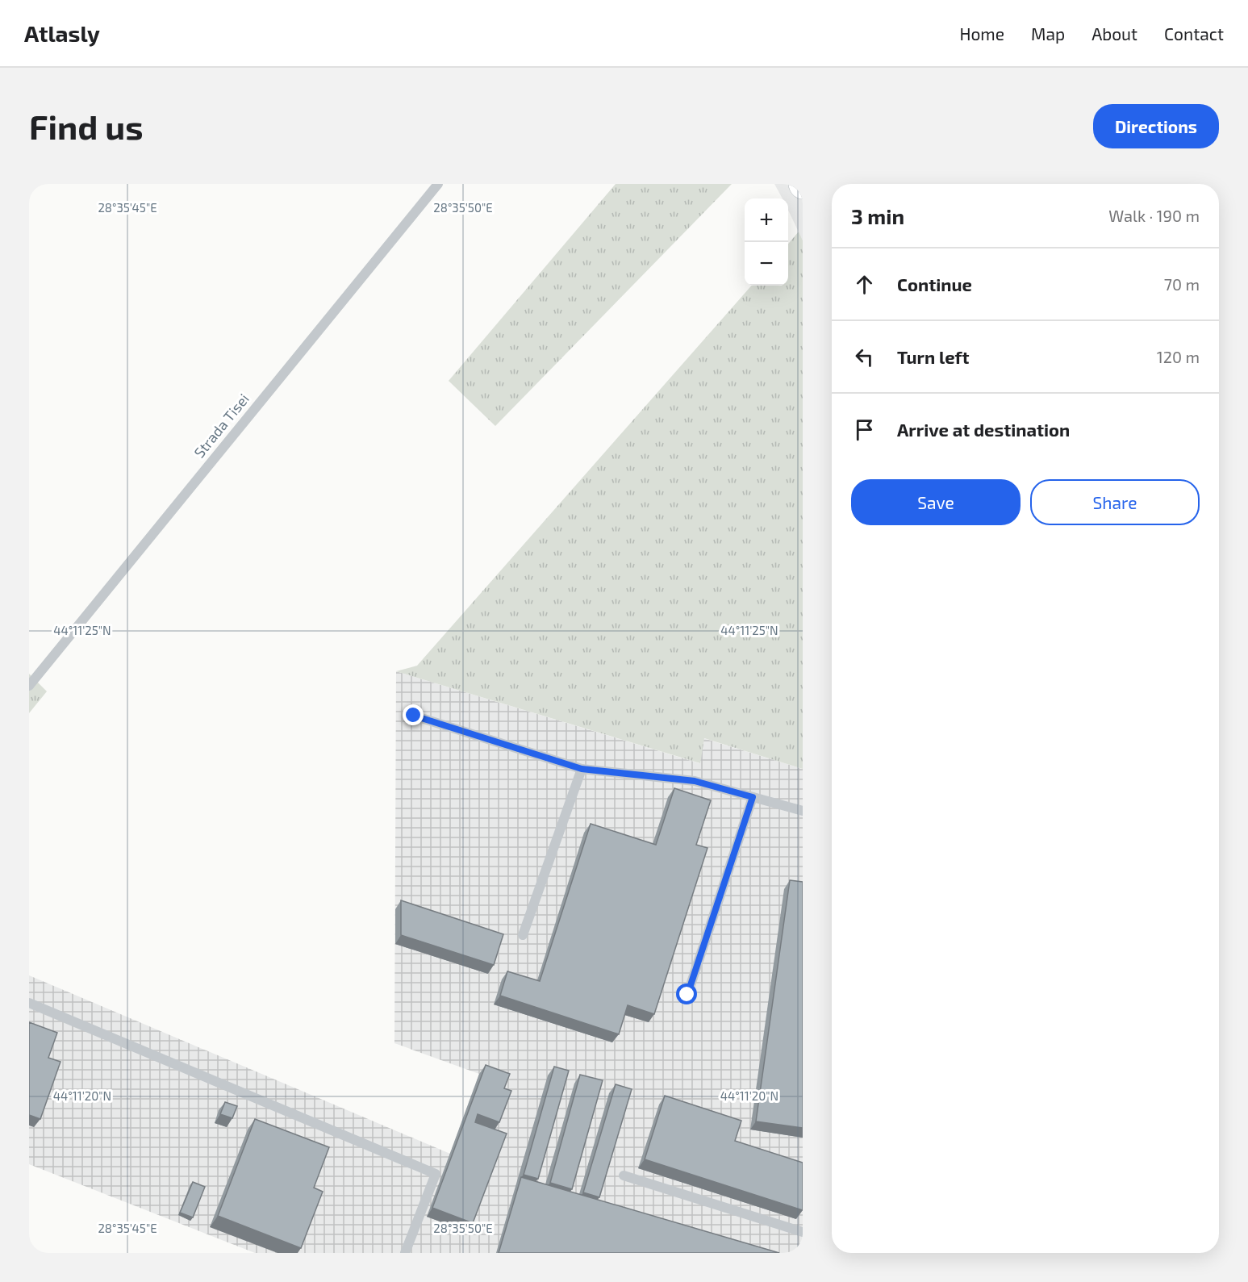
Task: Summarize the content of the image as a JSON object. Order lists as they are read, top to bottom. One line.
{"streets":{"lane":["Strada Tisei"]},"page":{"header":"Atlasly","nav":["Home","Map","About","Contact"],"buttons":["Directions",["Save","Share"]],"title":"Find us","heading":["3 min","Walk · 190 m"],"map_buttons":["+","−"],"list":[["Continue","70 m"],["Turn left","120 m"],"Arrive at destination"]},"coordinates":["28°35'45\"E","28°35'50\"E","44°11'25\"N","44°11'20\"N"]}
